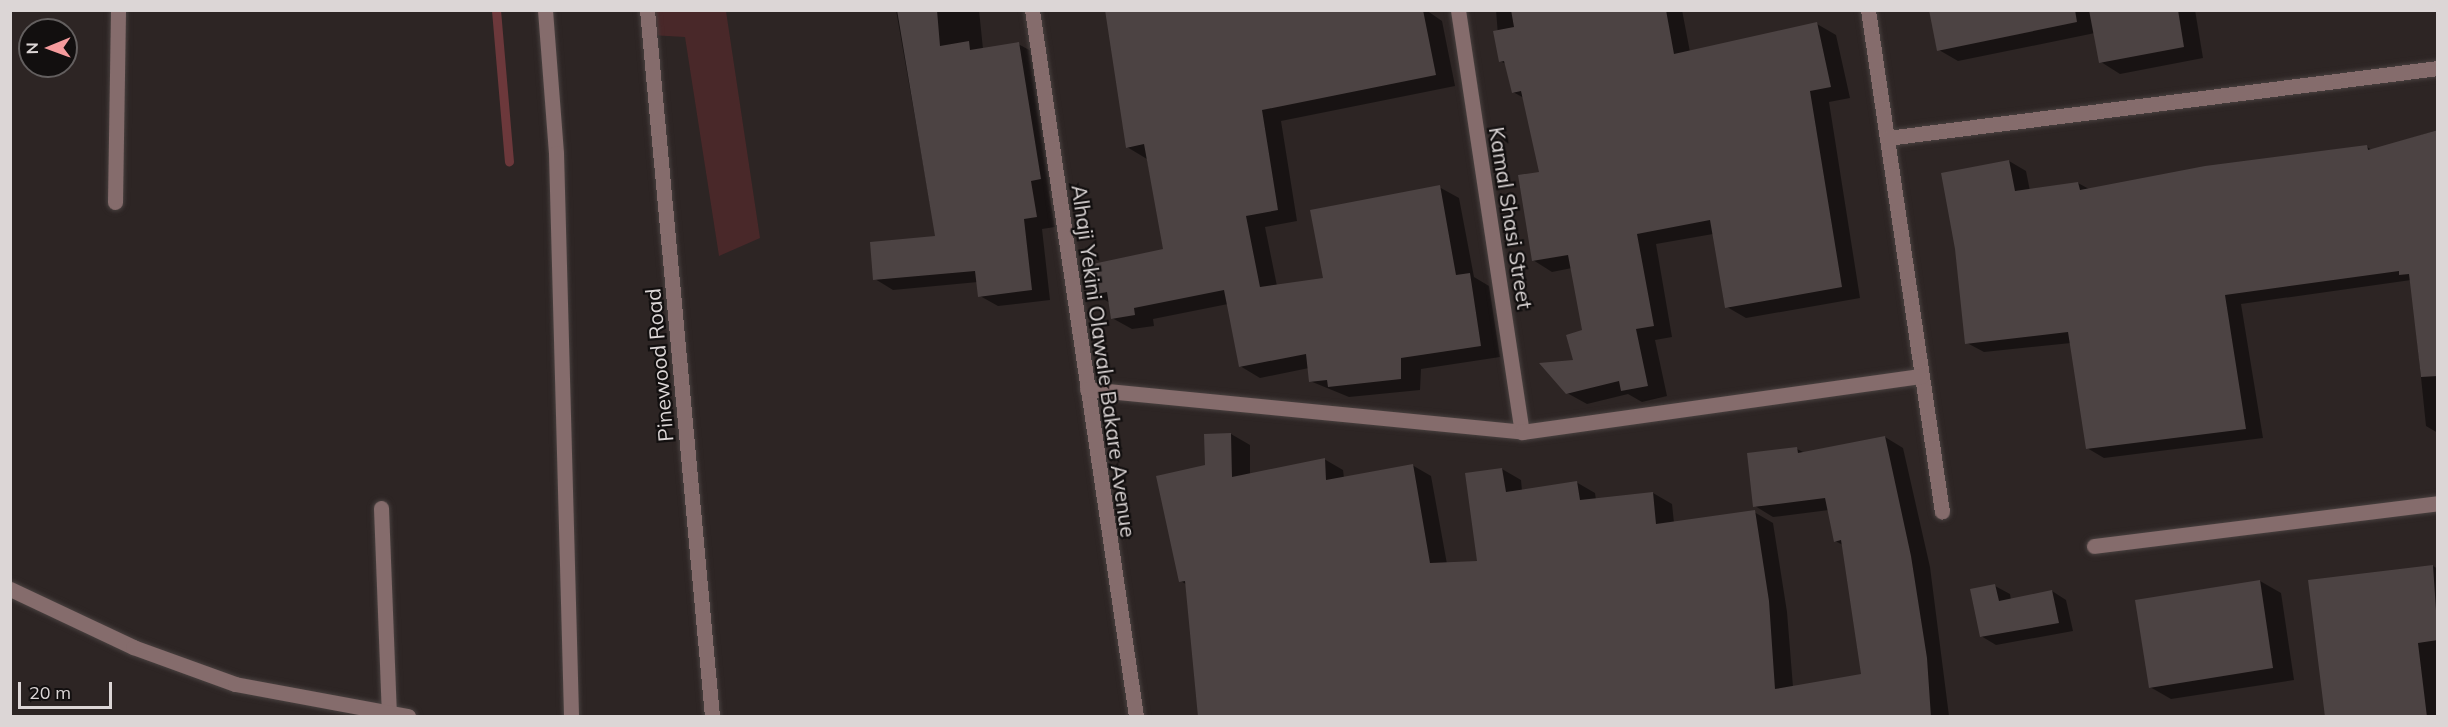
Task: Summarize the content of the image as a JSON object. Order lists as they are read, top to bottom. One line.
{"streets":{"street":["Kamal Shasi Street","Alhaji Yekini Olawale Bakare Avenue","Pinewood Road"]},"scale_bar":"20 m","north":"left"}
